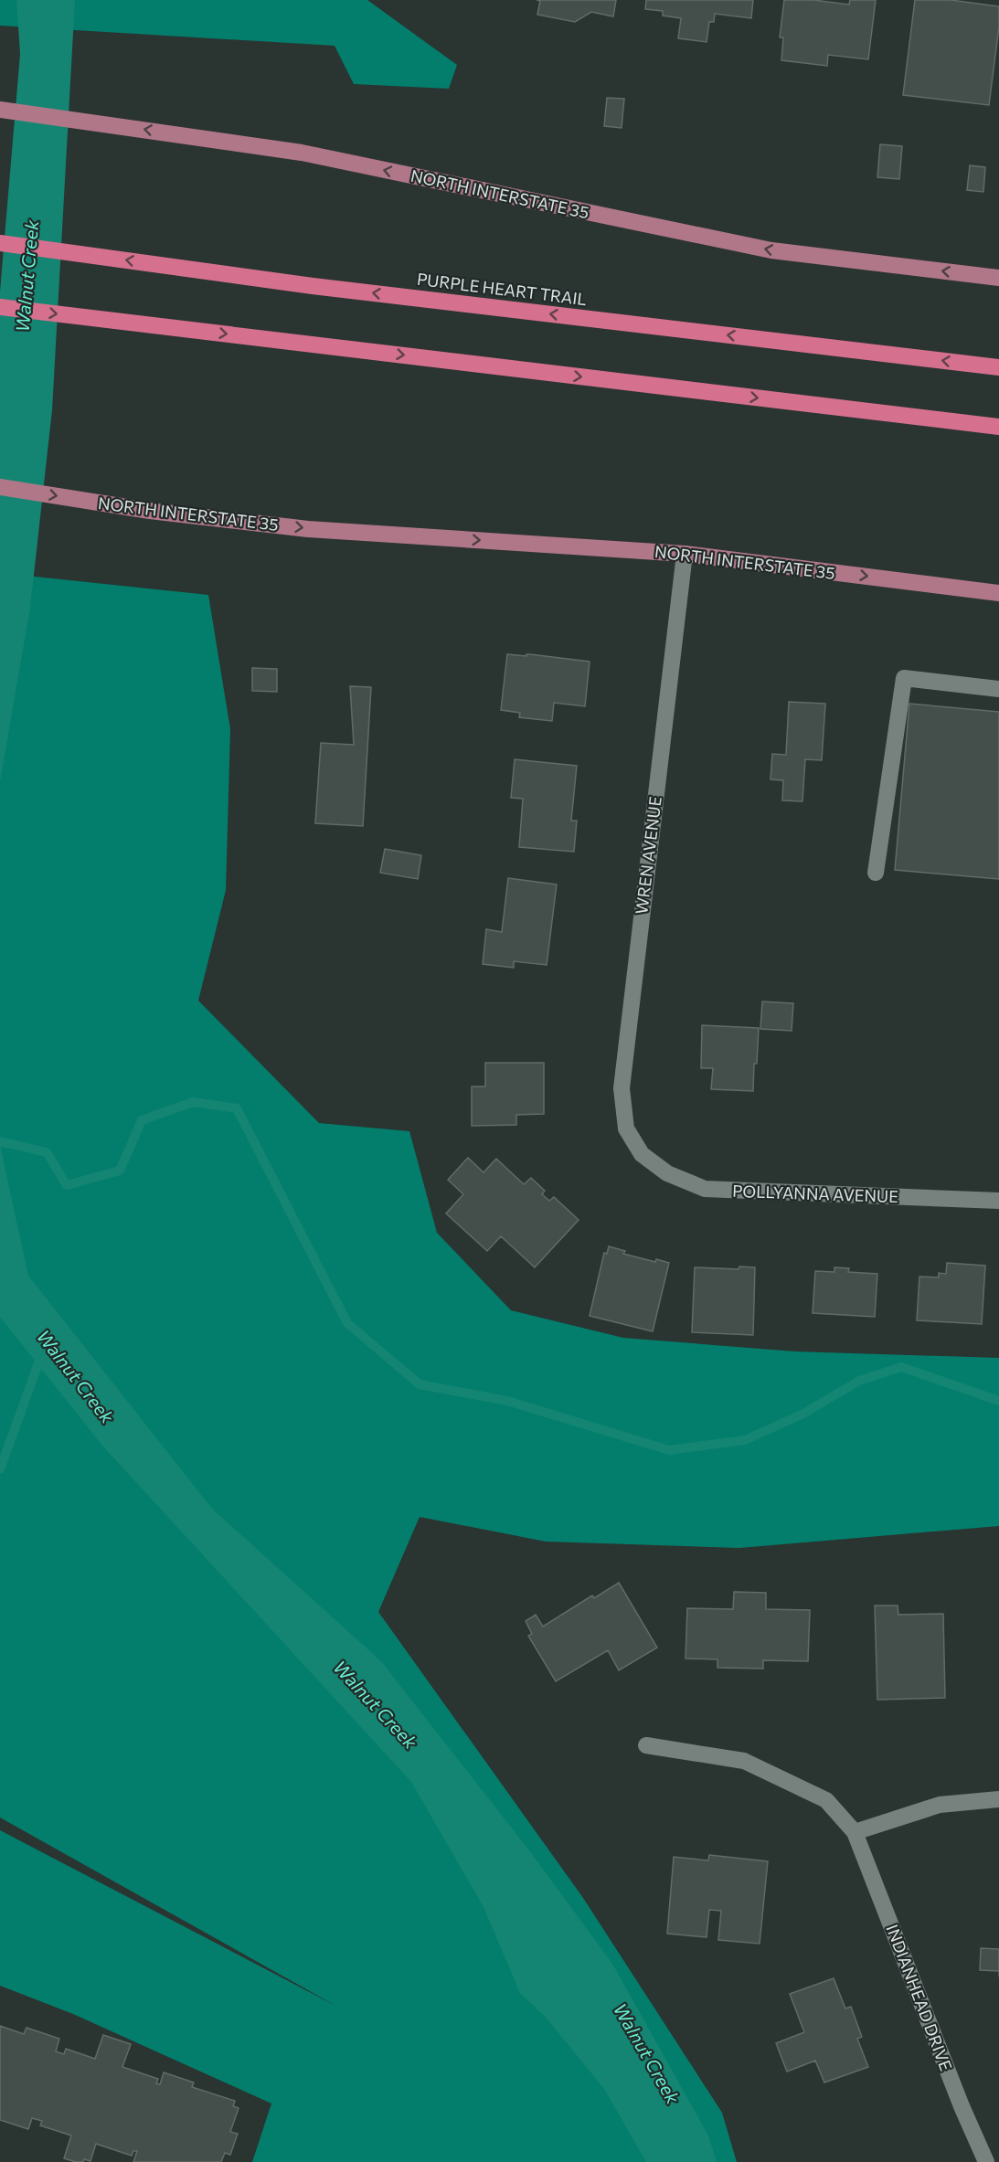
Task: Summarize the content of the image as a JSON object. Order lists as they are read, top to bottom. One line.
{"streets":{"highway":["PURPLE HEART TRAIL"],"main road":["NORTH INTERSTATE 35"],"street":["WREN AVENUE","POLLYANNA AVENUE","INDIANHEAD DRIVE"]},"crossings":[["NORTH INTERSTATE 35","WREN AVENUE"],["WREN AVENUE","POLLYANNA AVENUE"]],"water":["Walnut Creek"]}
